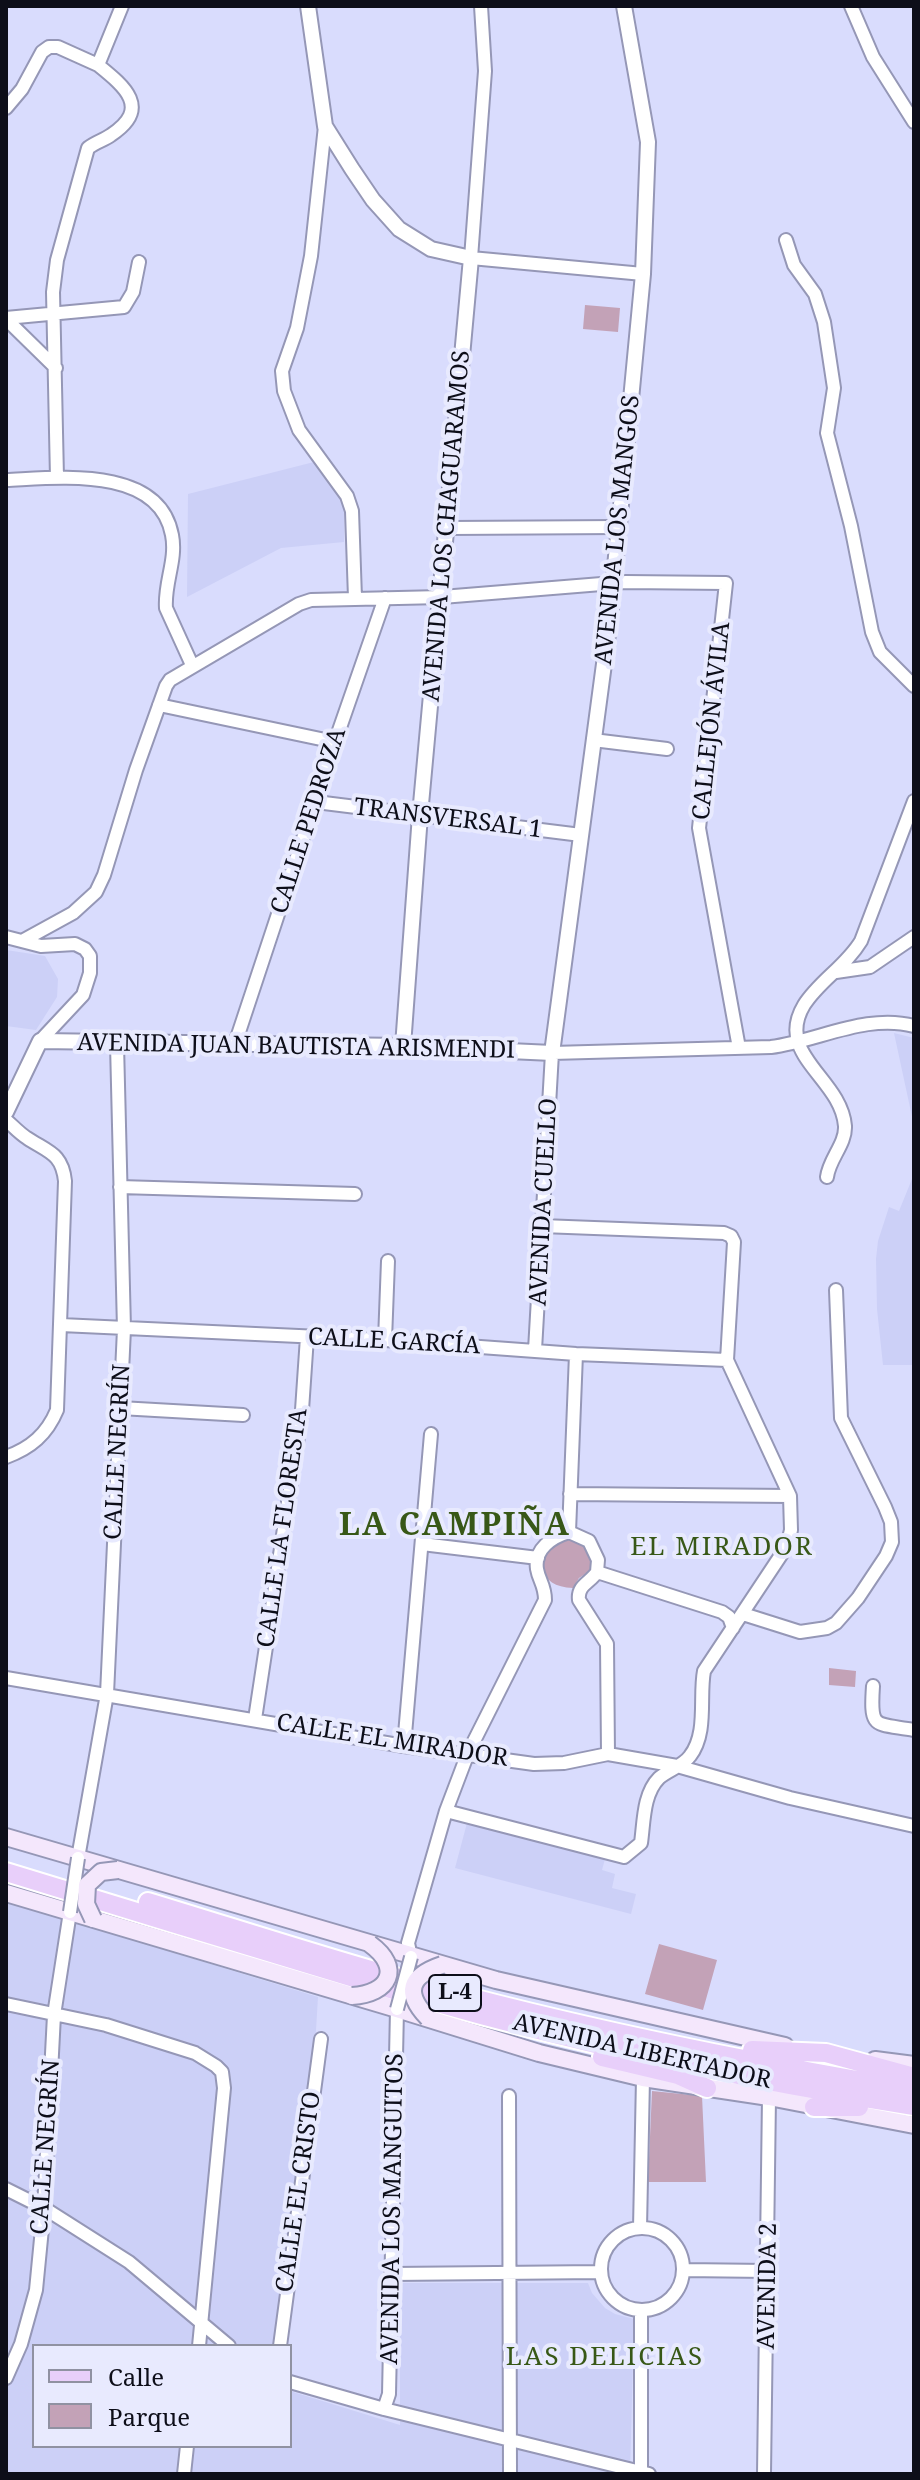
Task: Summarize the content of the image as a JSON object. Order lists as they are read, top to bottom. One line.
{"streets":{"main road":["L-4","AVENIDA LIBERTADOR"],"street":["AVENIDA LOS CHAGUARAMOS","AVENIDA LOS MANGOS","CALLEJÓN ÁVILA","TRANSVERSAL 1","CALLE PEDROZA","AVENIDA JUAN BAUTISTA ARISMENDI","AVENIDA CUELLO","CALLE GARCÍA","CALLE NEGRÍN","CALLE LA FLORESTA","CALLE EL MIRADOR","CALLE EL CRISTO","AVENIDA LOS MANGUITOS","AVENIDA 2"]},"crossings":[["AVENIDA LOS CHAGUARAMOS","TRANSVERSAL 1"],["AVENIDA LOS CHAGUARAMOS","AVENIDA JUAN BAUTISTA ARISMENDI"],["AVENIDA LOS MANGOS","CALLEJÓN ÁVILA"],["AVENIDA LOS MANGOS","TRANSVERSAL 1"],["AVENIDA LOS MANGOS","AVENIDA JUAN BAUTISTA ARISMENDI"],["AVENIDA LOS MANGOS","AVENIDA CUELLO"],["TRANSVERSAL 1","CALLE PEDROZA"],["CALLE PEDROZA","AVENIDA JUAN BAUTISTA ARISMENDI"],["AVENIDA JUAN BAUTISTA ARISMENDI","AVENIDA CUELLO"],["AVENIDA JUAN BAUTISTA ARISMENDI","CALLE NEGRÍN"],["AVENIDA CUELLO","CALLE GARCÍA"],["CALLE GARCÍA","CALLE NEGRÍN"],["CALLE GARCÍA","CALLE LA FLORESTA"],["CALLE NEGRÍN","CALLE EL MIRADOR"],["CALLE NEGRÍN","AVENIDA LIBERTADOR"],["CALLE LA FLORESTA","CALLE EL MIRADOR"],["CALLE EL MIRADOR","AVENIDA LOS MANGUITOS"],["L-4","AVENIDA LIBERTADOR"],["AVENIDA LIBERTADOR","AVENIDA LOS MANGUITOS"],["AVENIDA LIBERTADOR","AVENIDA 2"]],"districts":["LA CAMPIÑA","EL MIRADOR","LAS DELICIAS"],"legend":["Calle","Parque"]}
